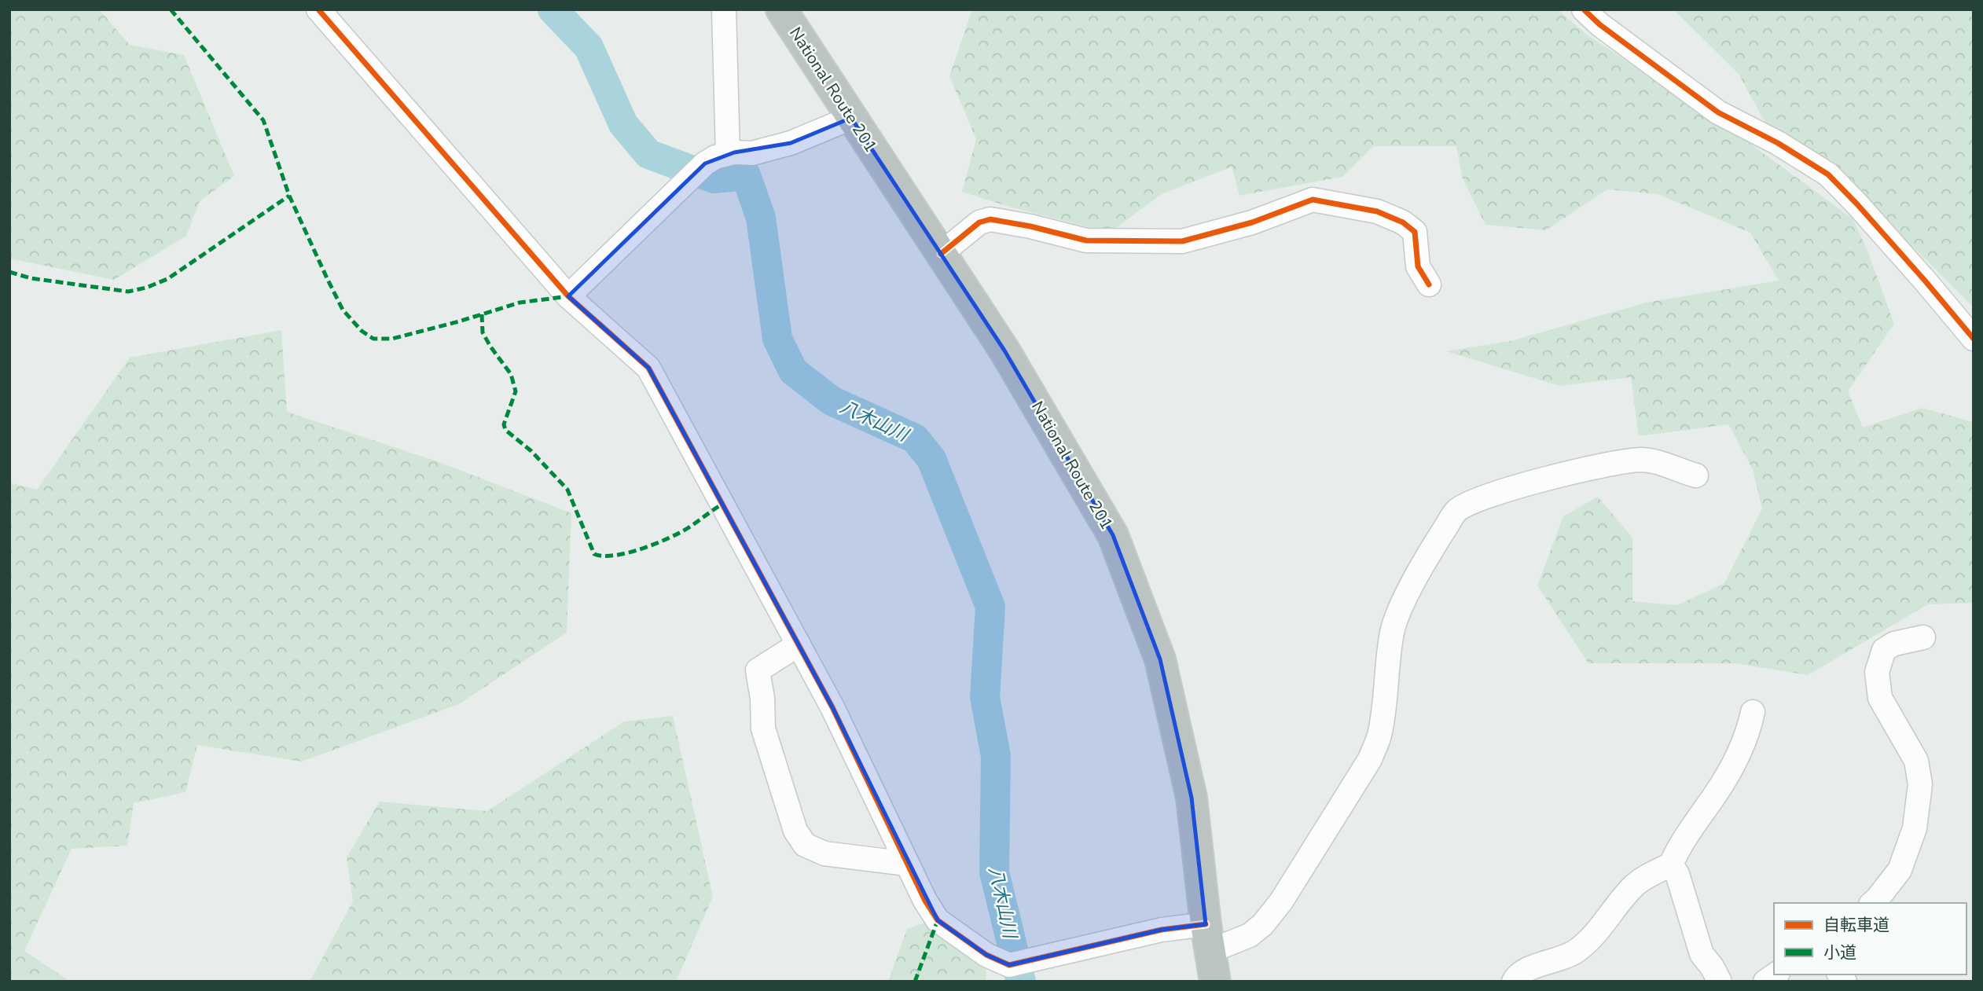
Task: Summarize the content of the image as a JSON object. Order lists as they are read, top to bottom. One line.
{"streets":{"highway":["National Route 201"]},"water":["八木山川"],"legend":["自転車道","小道"]}
